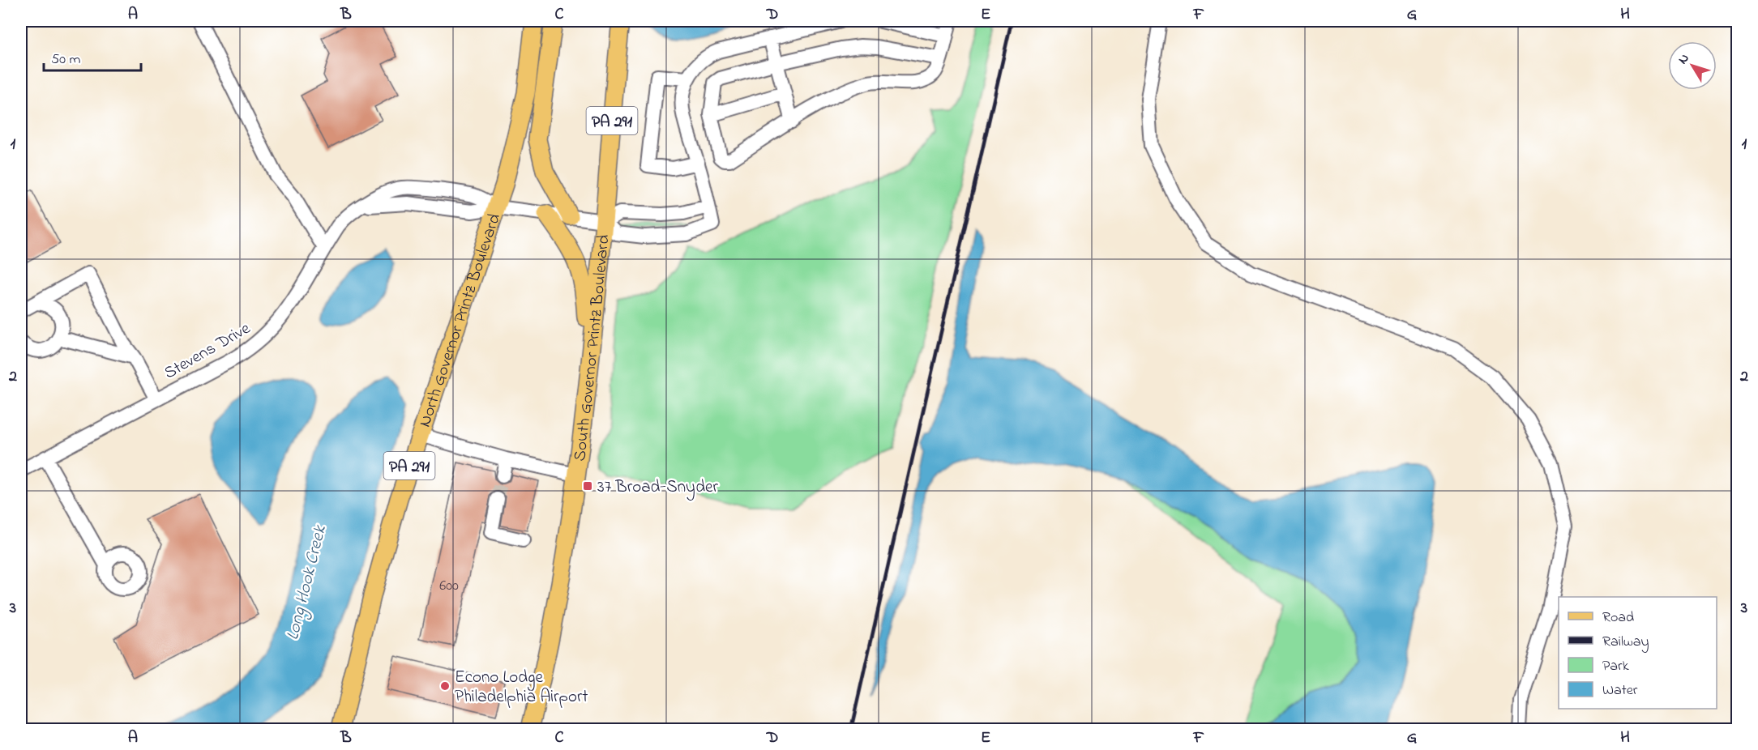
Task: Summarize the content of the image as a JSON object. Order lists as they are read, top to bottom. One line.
{"streets":{"main road":["PA 291","North Governor Printz Boulevard","South Governor Printz Boulevard"],"street":["Stevens Drive"]},"crossings":[["North Governor Printz Boulevard","Stevens Drive"],["South Governor Printz Boulevard","Stevens Drive"]],"water":["Long Hook Creek"],"places":{"transit":["37 Broad-Snyder"],"other":["Econo Lodge Philadelphia Airport"]},"house_numbers":["600"],"legend":["Road","Railway","Park","Water"],"scale_bar":"50 m","north":"top left","grid":{"columns":["A","B","C","D","E","F","G","H"],"rows":["1","2","3"]}}
